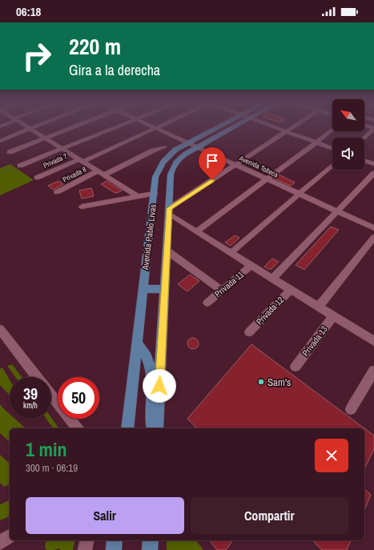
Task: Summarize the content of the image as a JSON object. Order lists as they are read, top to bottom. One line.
{"streets":{"main road":["Avenida Pablo Livas"],"street":["Privada 7","Avenida Tolteca","Privada 8","Privada 11","Privada 12","Privada 13"]},"crossings":[["Privada 7","Avenida Tolteca"],["Avenida Tolteca","Avenida Pablo Livas"]],"places":["Sam's"],"north":"top left","page":{"status":"06:18","turn":["220 m","Gira a la derecha"],"speed":"39 km/h","limit":"50","heading":["1 min","300 m · 06:19"],"buttons":["Salir","Compartir"]}}
